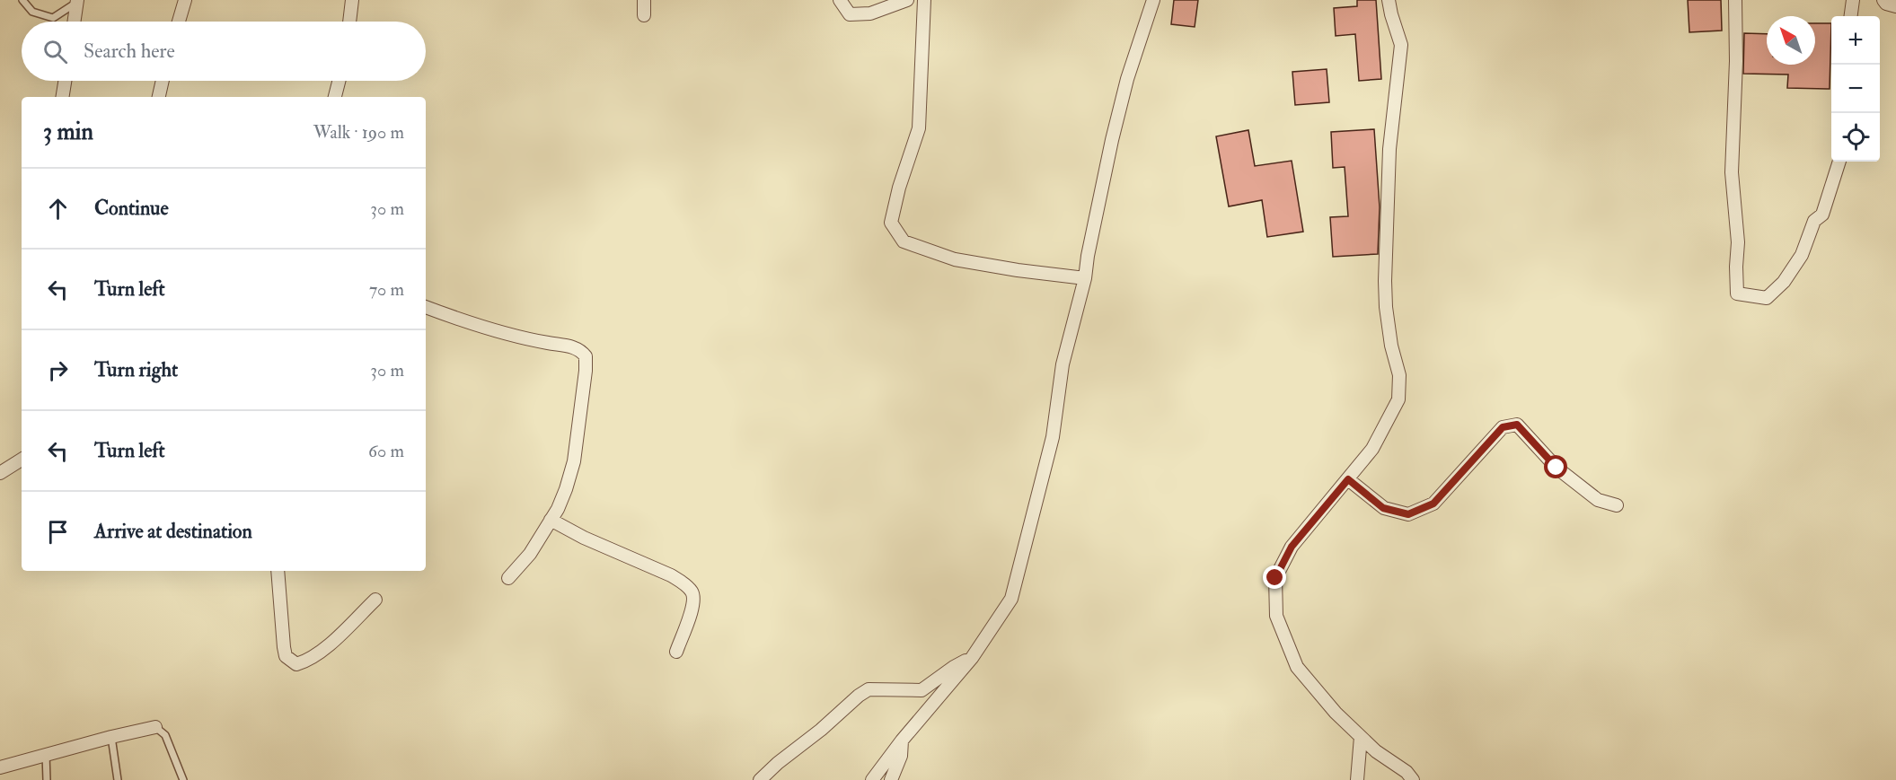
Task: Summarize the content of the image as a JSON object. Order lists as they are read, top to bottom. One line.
{"north":"top left","page":{"map_buttons":["+","−"],"search":"Search here","heading":["3 min","Walk · 190 m"],"list":[["Continue","30 m"],["Turn left","70 m"],["Turn right","30 m"],["Turn left","60 m"],"Arrive at destination"]}}
